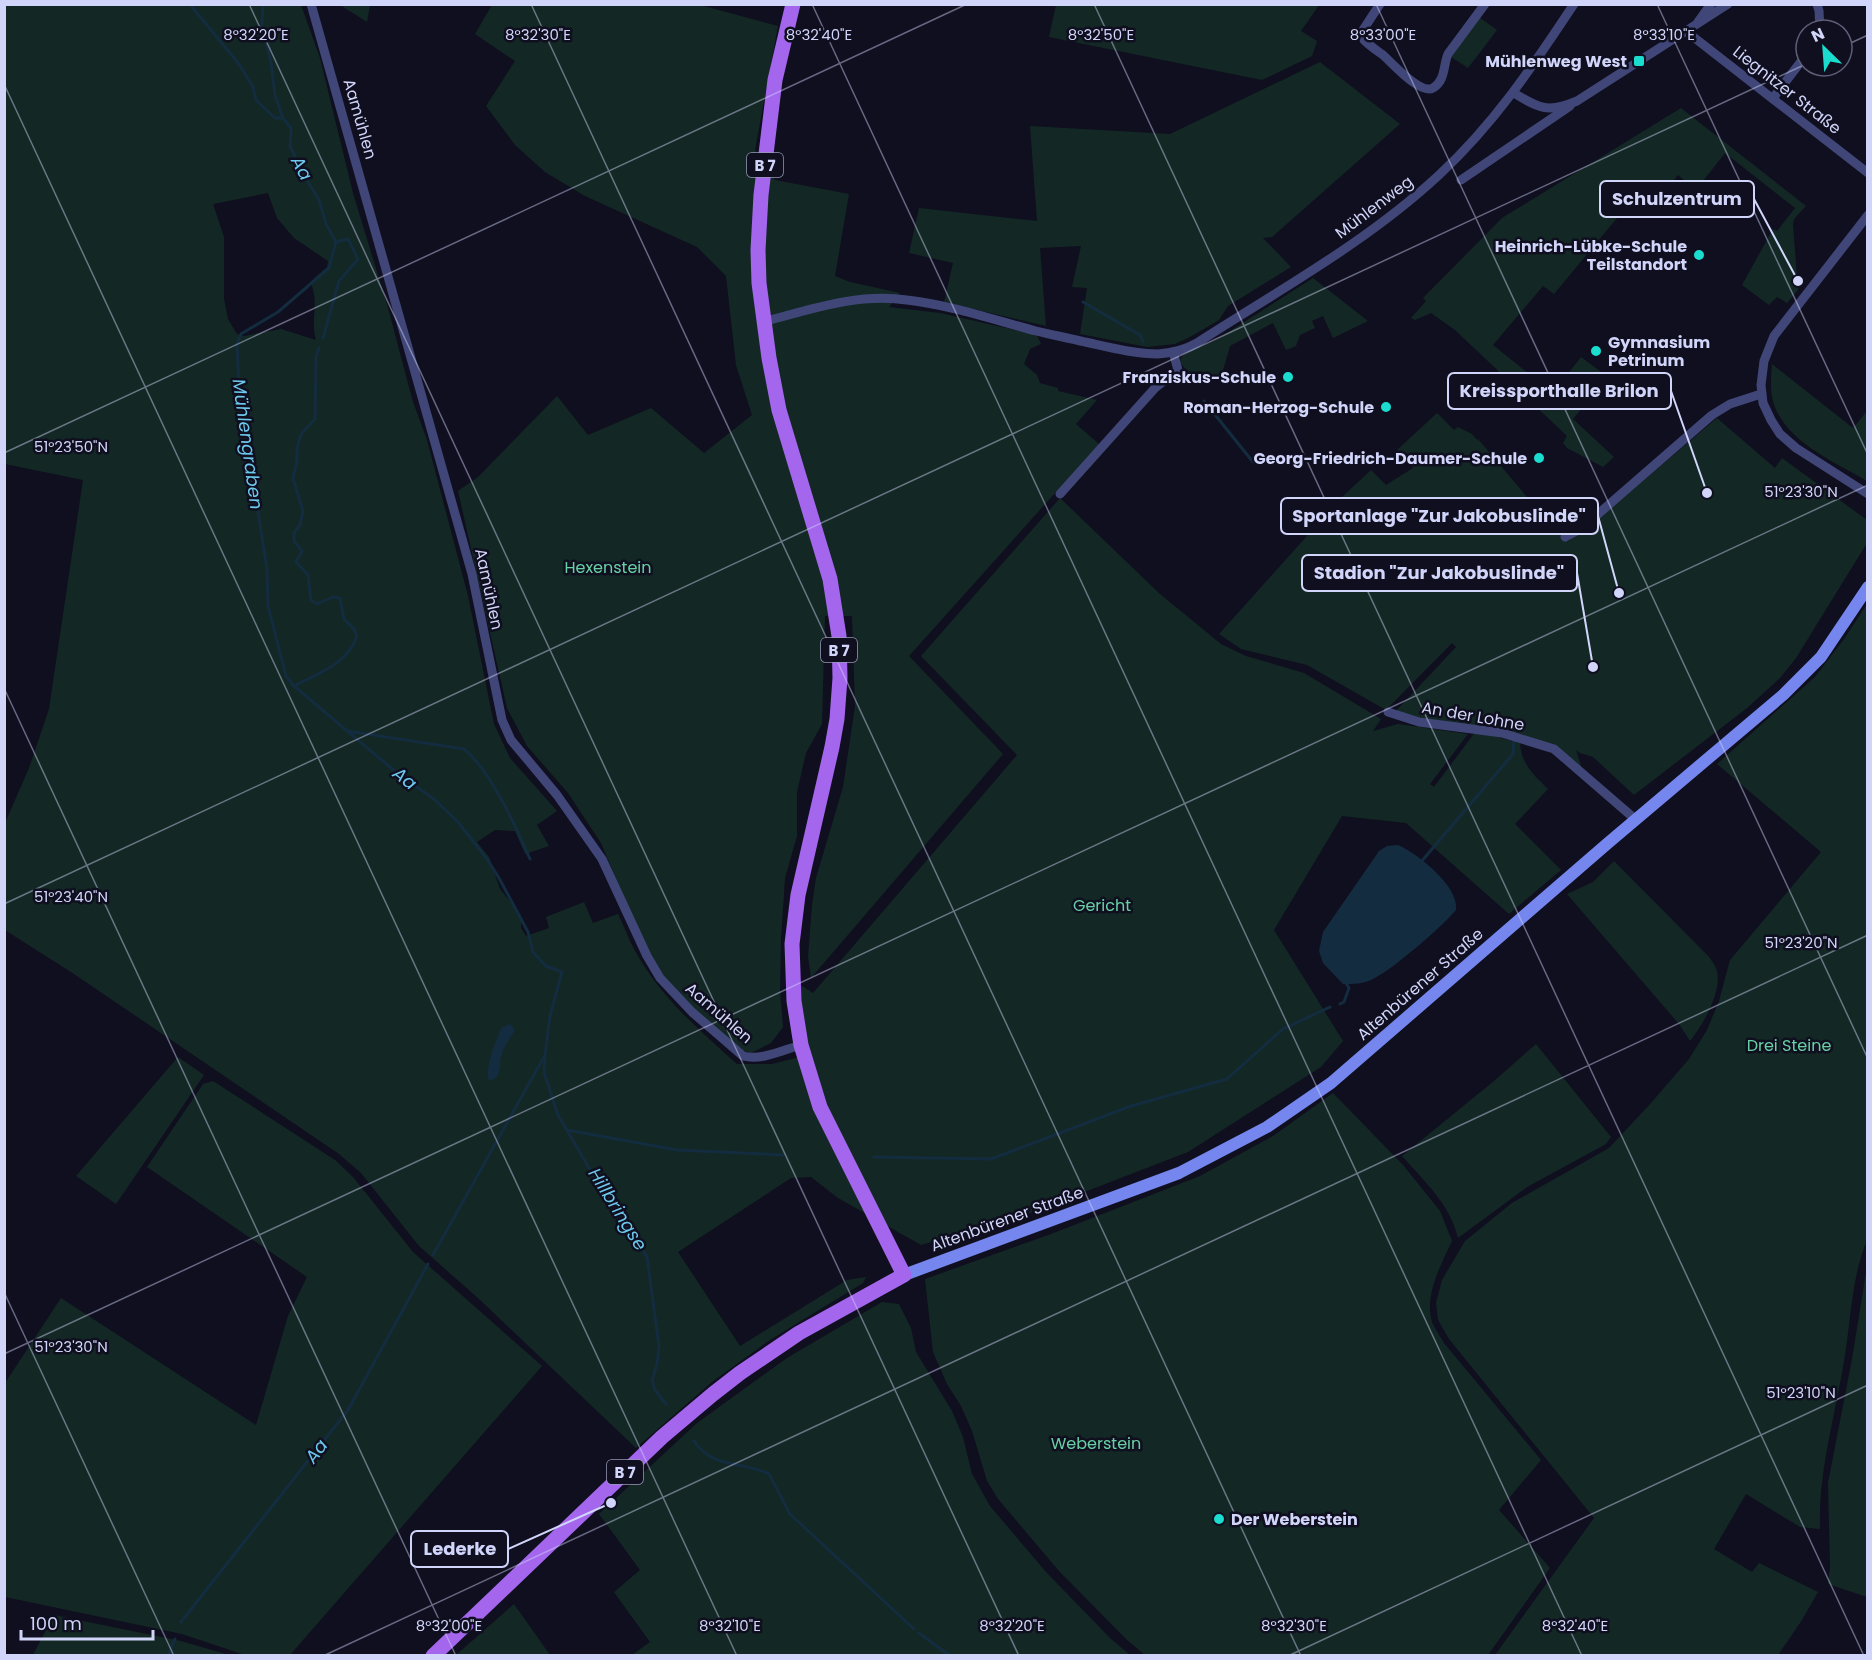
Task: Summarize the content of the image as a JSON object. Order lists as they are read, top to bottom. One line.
{"streets":{"main road":["B 7"],"street":["Liegnitzer Straße","Aamühlen","Mühlenweg","An der Lohne","Altenbürener Straße"]},"crossings":[["Aamühlen","B 7"],["B 7","Mühlenweg"],["B 7","Altenbürener Straße"],["An der Lohne","Altenbürener Straße"]],"water":["Aa","Mühlengraben","Hillbringse"],"parks":["Hexenstein","Gericht","Drei Steine","Weberstein"],"places":{"transit":["Mühlenweg West"],"other":["Heinrich-Lübke-Schule Teilstandort","Schulzentrum","Gymnasium Petrinum","Franziskus-Schule","Roman-Herzog-Schule","Georg-Friedrich-Daumer-Schule","Kreissporthalle Brilon","Sportanlage \"Zur Jakobuslinde\"","Stadion \"Zur Jakobuslinde\"","Lederke","Der Weberstein"]},"scale_bar":"100 m","north":"top left","coordinates":["8°33'00\"E","8°33'10\"E","8°32'20\"E","8°32'30\"E","8°32'40\"E","8°32'50\"E","51°23'50\"N","51°23'30\"N","51°23'40\"N","51°23'20\"N","51°23'10\"N","8°32'00\"E","8°32'10\"E"]}
